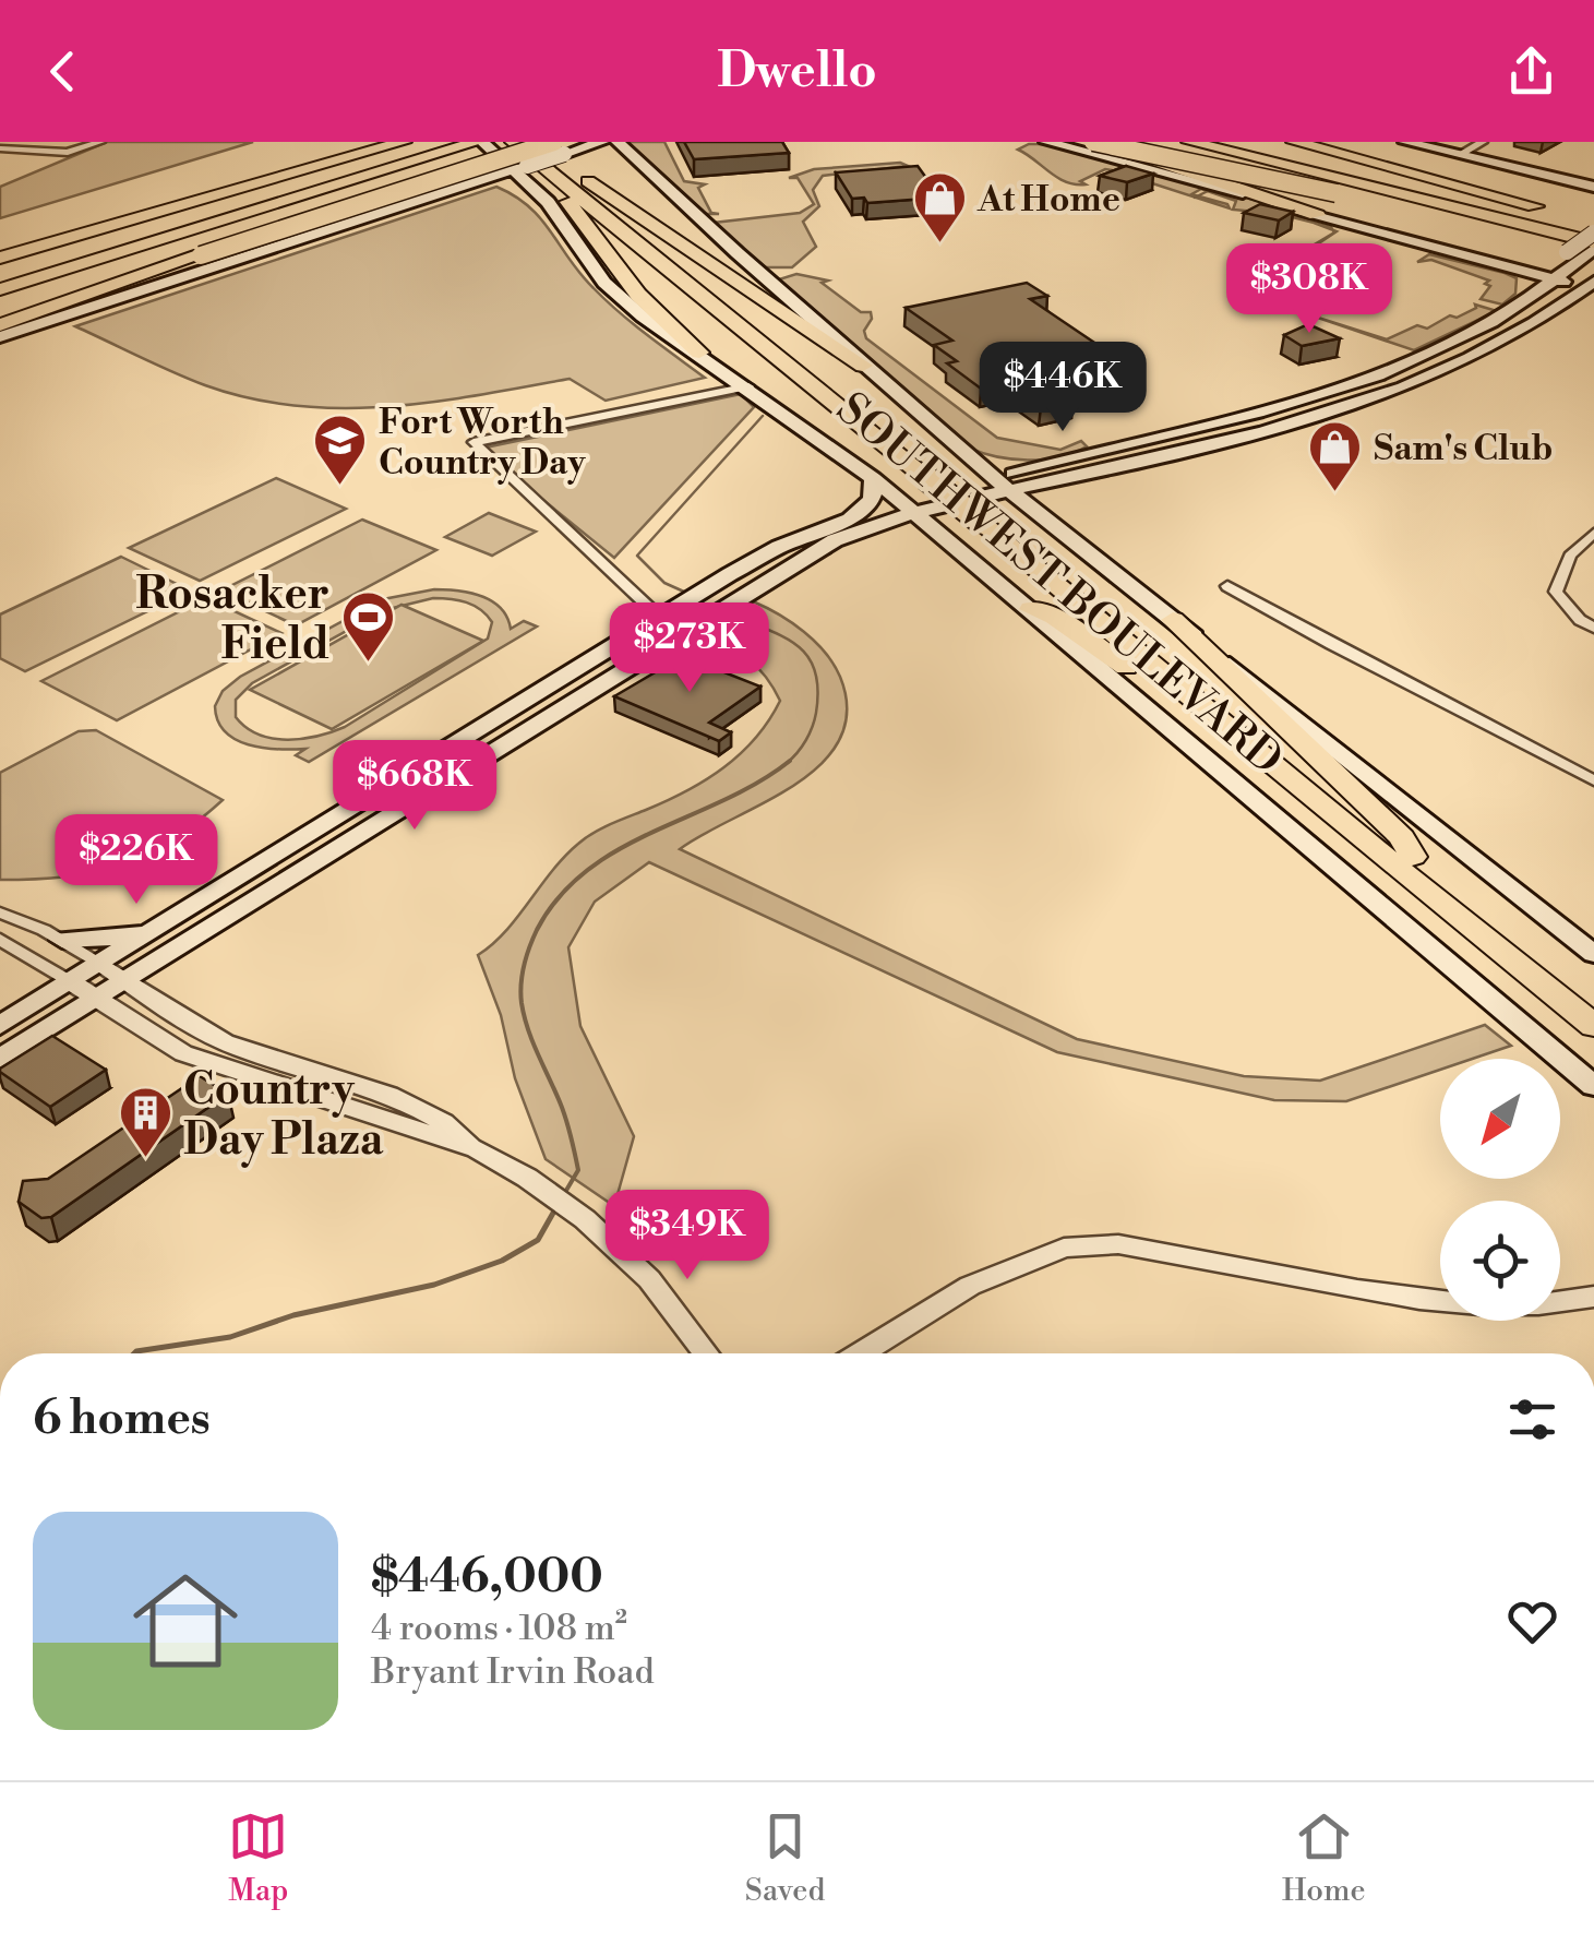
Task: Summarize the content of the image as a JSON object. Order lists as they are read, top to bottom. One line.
{"streets":{"highway":["SOUTHWEST BOULEVARD"]},"places":{"shop":["At Home","Sam's Club"],"school or university":["Fort Worth Country Day"],"sports":["Rosacker Field"],"building":["Country Day Plaza"]},"north":"bottom left","page":{"header":"Dwello","price":["$308K","$446K","$273K","$668K","$226K","$349K"],"heading":"6 homes","list":[{"name":"$446,000","note":"4 rooms · 108 m² · Bryant Irvin Road"}],"tabs":["Map","Saved","Home"]}}
